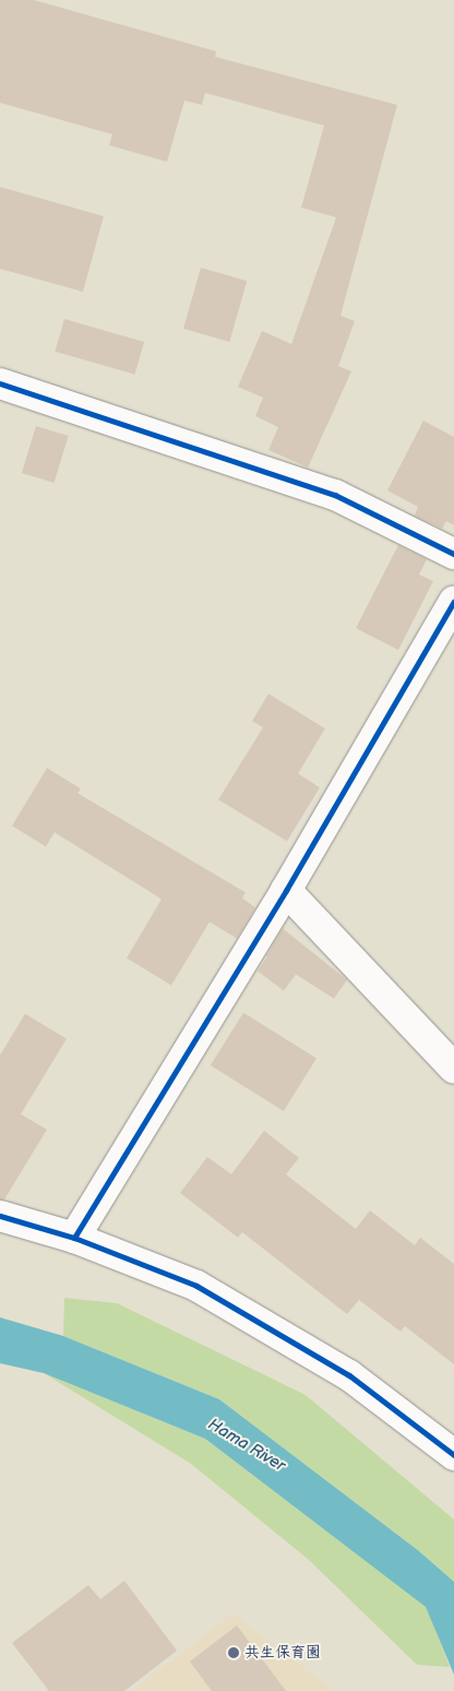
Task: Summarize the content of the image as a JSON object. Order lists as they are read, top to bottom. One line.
{"water":["Hama River"],"places":["共生保育園"]}
